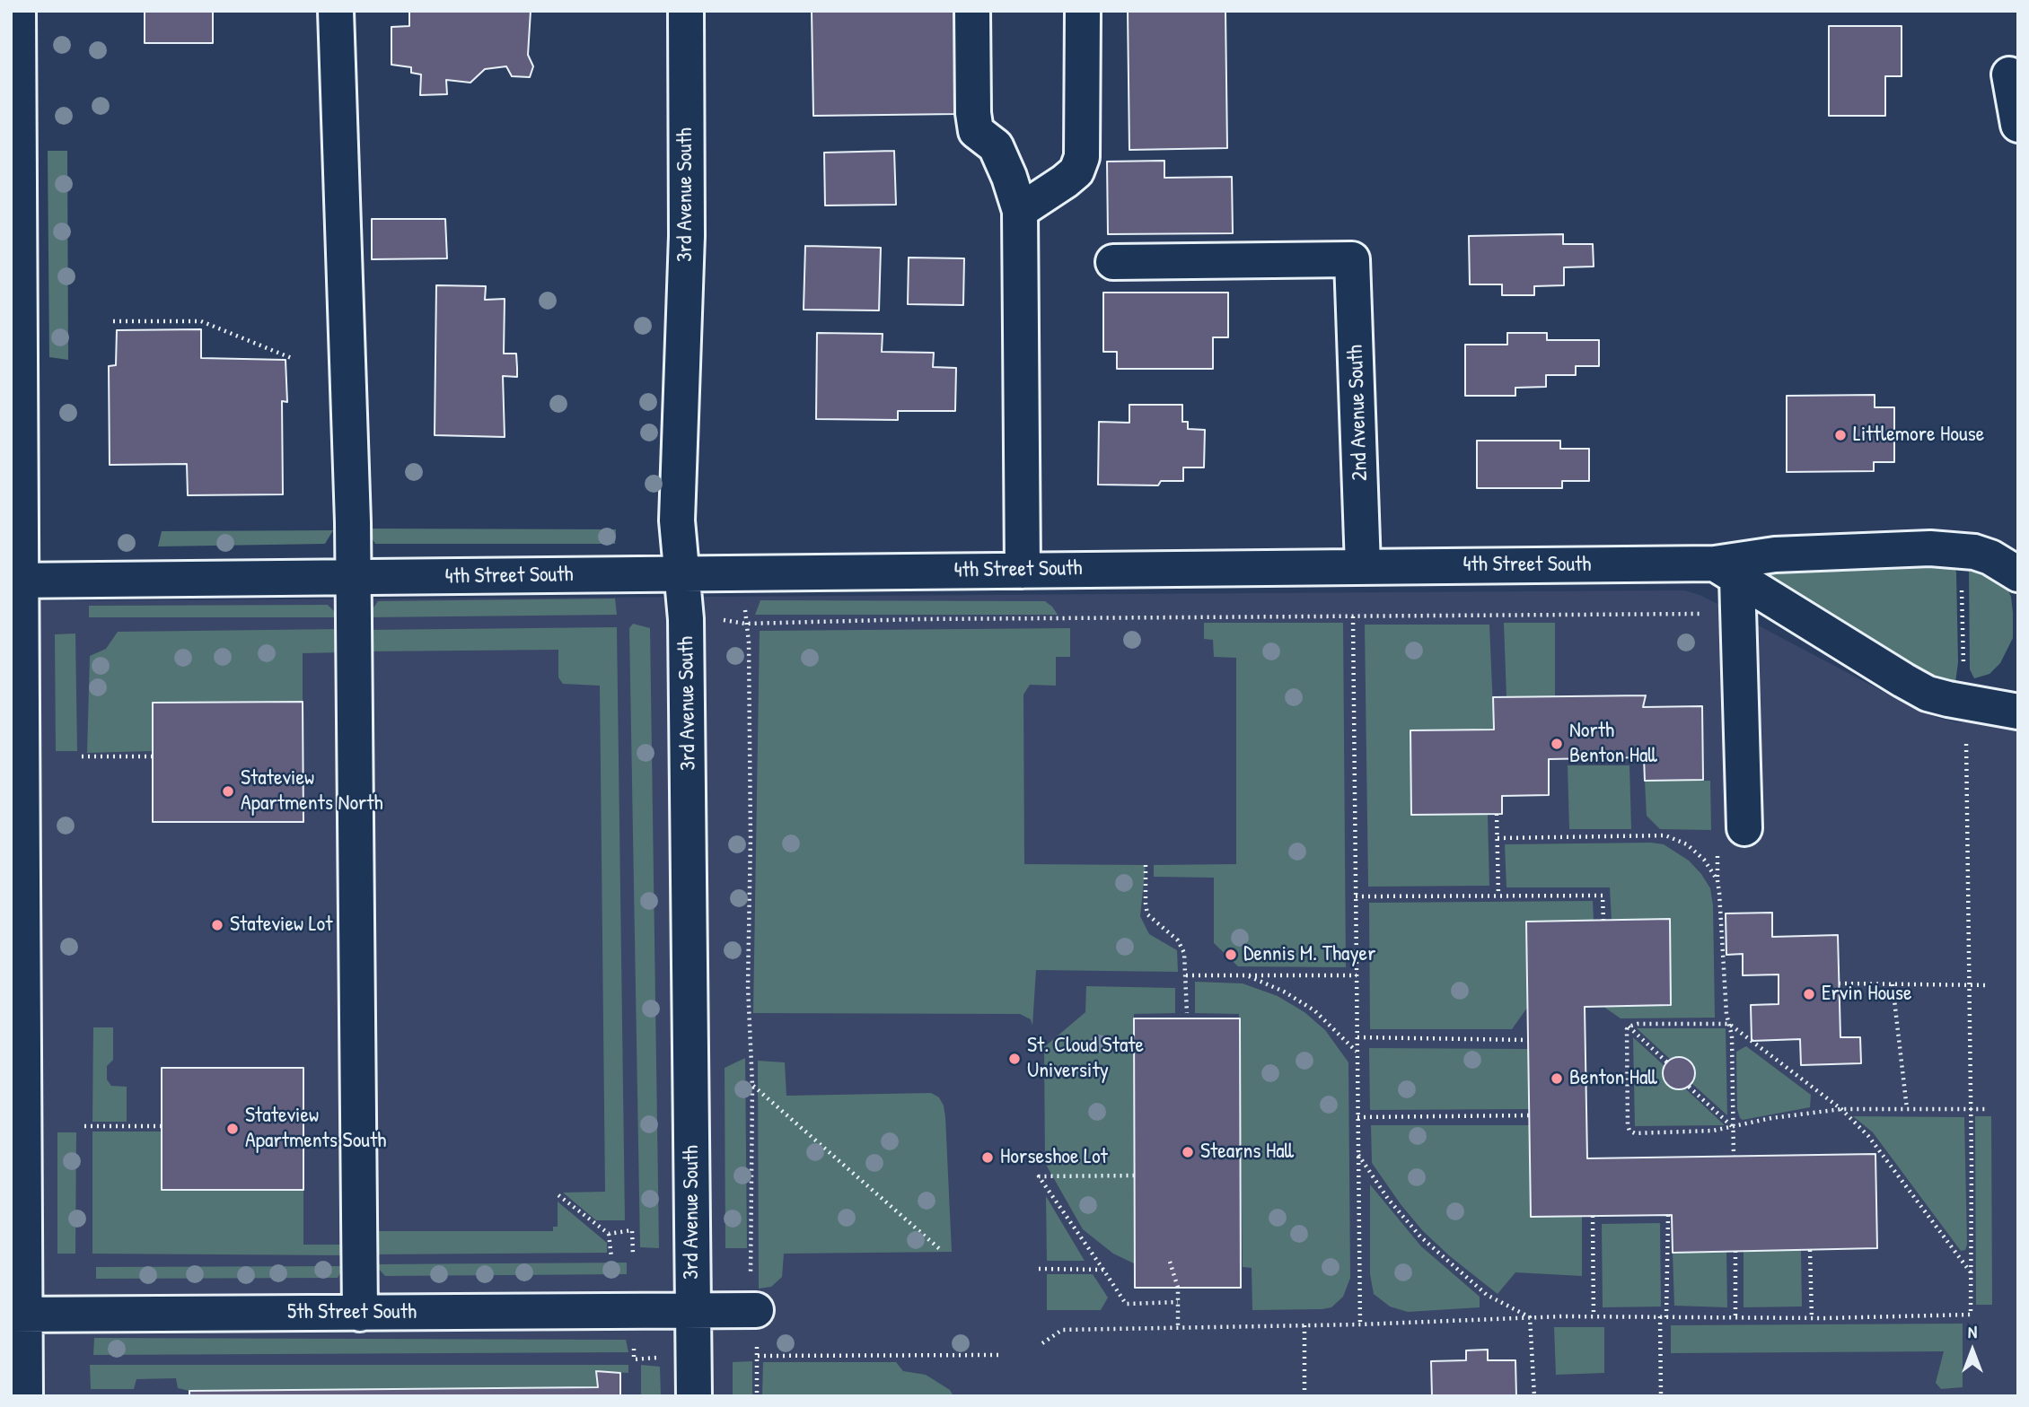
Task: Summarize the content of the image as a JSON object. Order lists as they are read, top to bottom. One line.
{"streets":{"street":["3rd Avenue South","2nd Avenue South","4th Street South","5th Street South"]},"crossings":[["3rd Avenue South","4th Street South"],["3rd Avenue South","5th Street South"],["2nd Avenue South","4th Street South"]],"places":["Littlemore House","North Benton Hall","Stateview Apartments North","Stateview Lot","Dennis M. Thayer","Ervin House","St. Cloud State University","Benton Hall","Stateview Apartments South","Stearns Hall","Horseshoe Lot"],"north":"top"}
